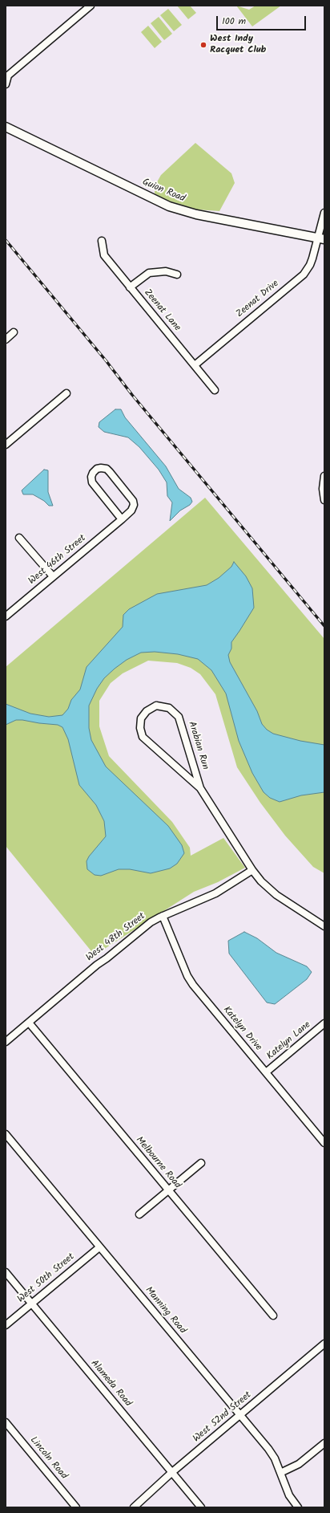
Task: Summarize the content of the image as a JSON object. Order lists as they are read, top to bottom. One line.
{"streets":{"street":["Guion Road","Zeenat Drive","Zeenat Lane","West 46th Street","Arabian Run","West 48th Street","Katelyn Drive","Katelyn Lane","Melbourne Road","West 50th Street","Manning Road","Alameda Road","West 52nd Street","Lincoln Road"]},"crossings":[["Guion Road","Zeenat Drive"],["Zeenat Drive","Zeenat Lane"],["Arabian Run","West 48th Street"],["West 48th Street","Katelyn Drive"],["West 48th Street","Melbourne Road"],["Katelyn Drive","Katelyn Lane"],["West 50th Street","Manning Road"],["West 50th Street","Alameda Road"],["Manning Road","West 52nd Street"],["Alameda Road","West 52nd Street"]],"places":["West Indy Racquet Club"],"scale_bar":"100 m"}
